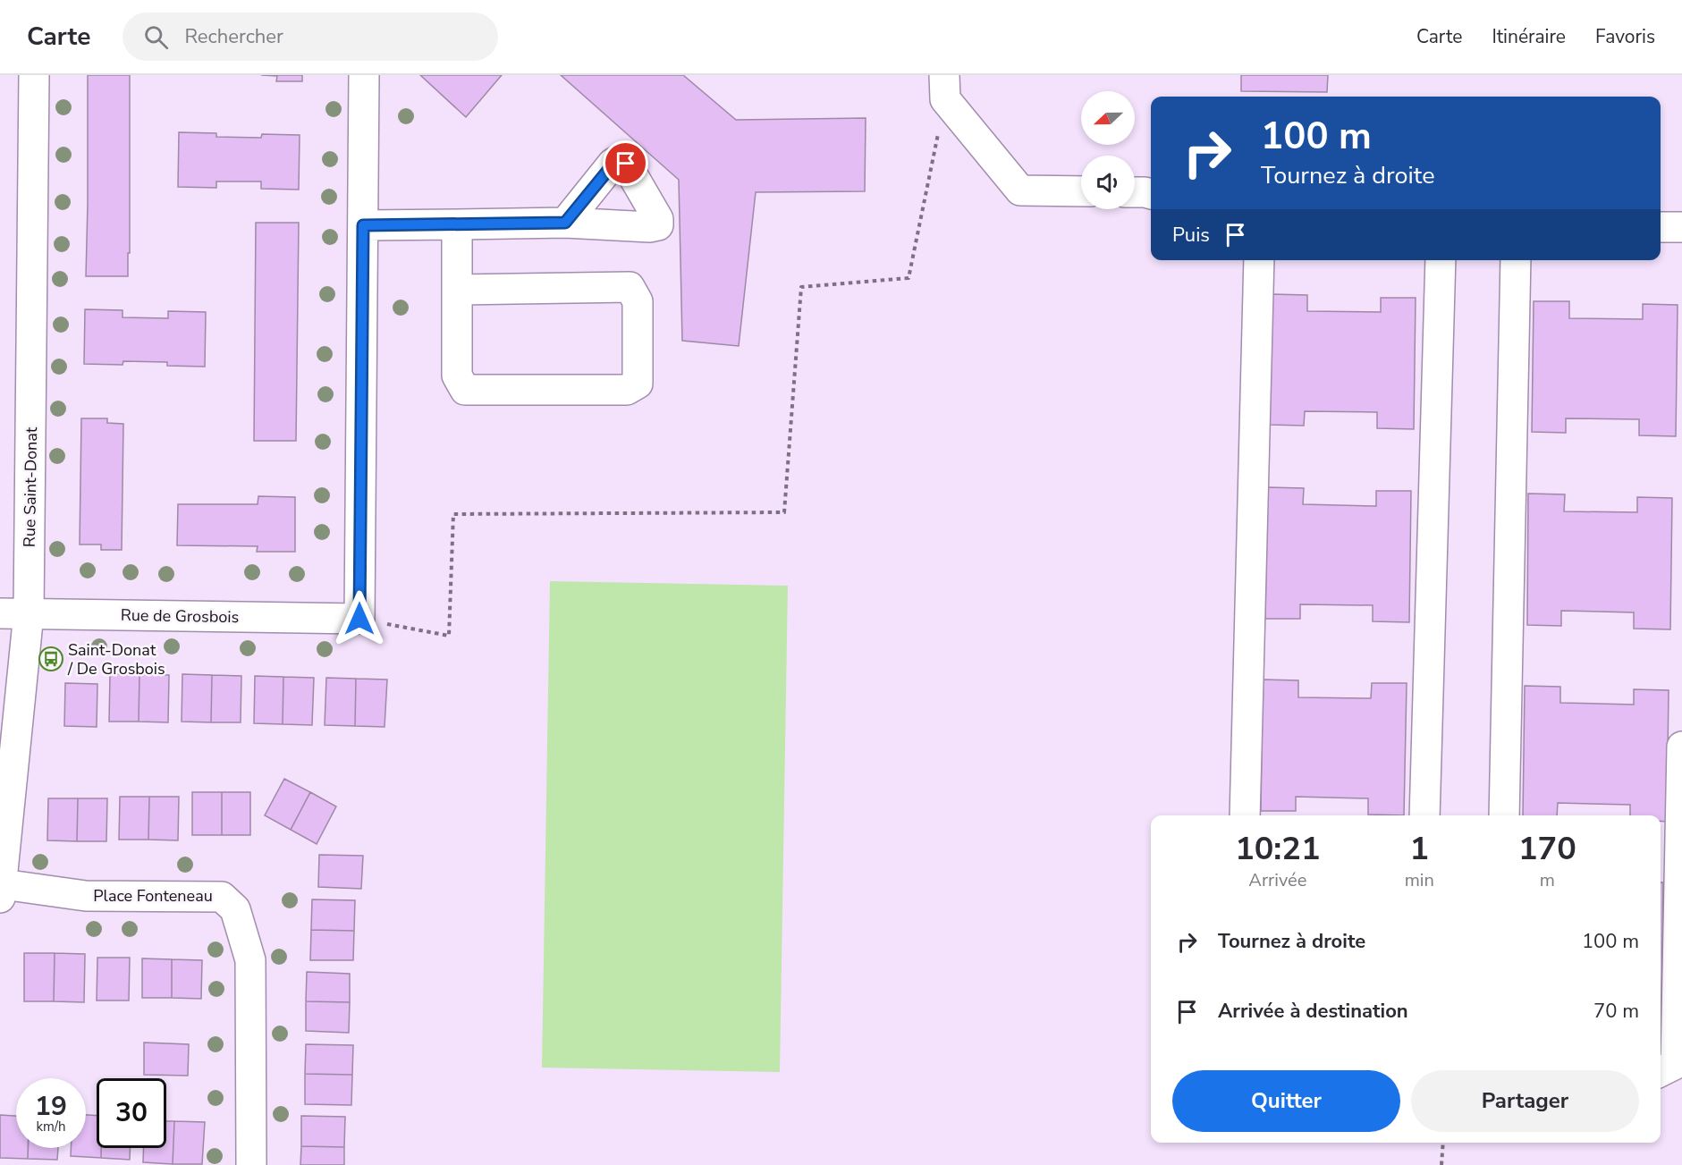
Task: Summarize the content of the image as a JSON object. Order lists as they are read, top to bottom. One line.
{"streets":{"street":["Rue Saint-Donat","Rue de Grosbois","Place Fonteneau"]},"crossings":[["Rue Saint-Donat","Rue de Grosbois"],["Rue Saint-Donat","Place Fonteneau"]],"places":{"bus stop":["Saint-Donat / De Grosbois"]},"north":"left","page":{"header":"Carte","search":"Rechercher","nav":["Carte","Itinéraire","Favoris"],"turn":["100 m","Tournez à droite"],"then":"Puis","eta":["10:21","Arrivée","1","min","170","m"],"list":[{"name":"Tournez à droite","value":"100 m"},{"name":"Arrivée à destination","value":"70 m"}],"buttons":["Quitter","Partager"],"speed":"19 km/h","limit":"30"}}
